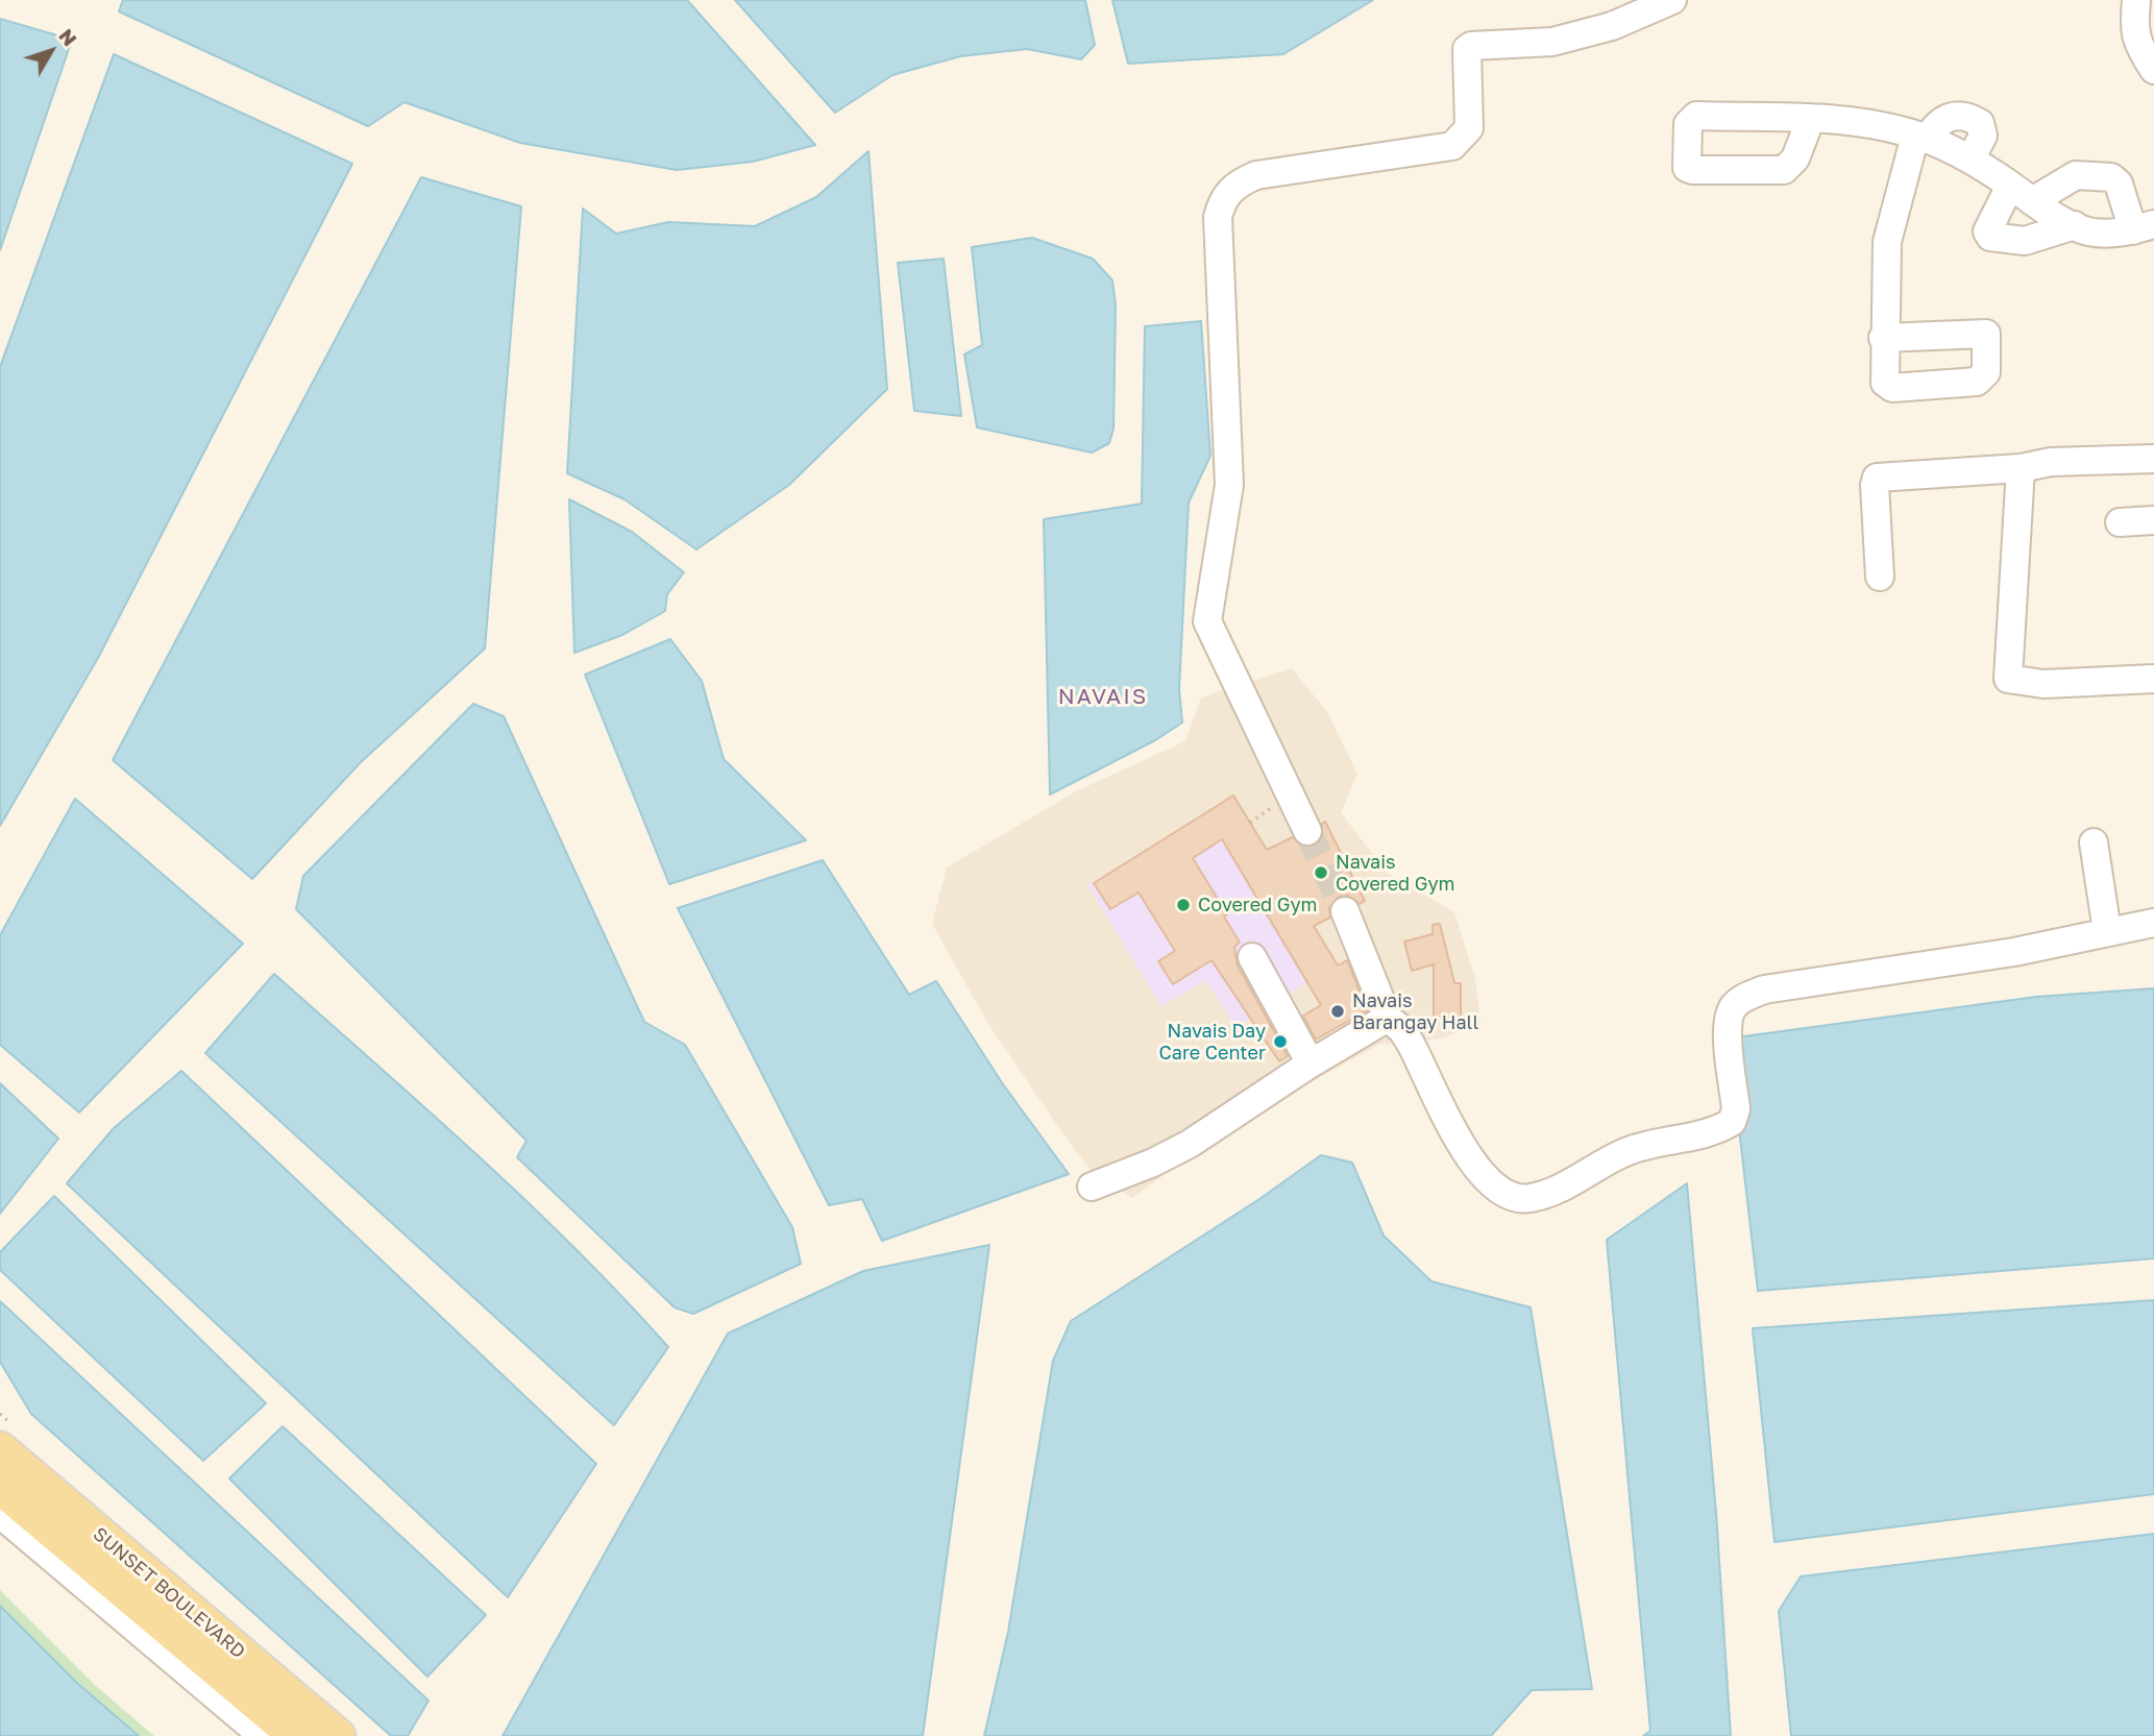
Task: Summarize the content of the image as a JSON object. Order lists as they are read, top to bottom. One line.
{"streets":{"main road":["SUNSET BOULEVARD"]},"districts":["NAVAIS"],"places":["Navais Covered Gym","Covered Gym","Navais Barangay Hall","Navais Day Care Center"],"north":"top right"}
